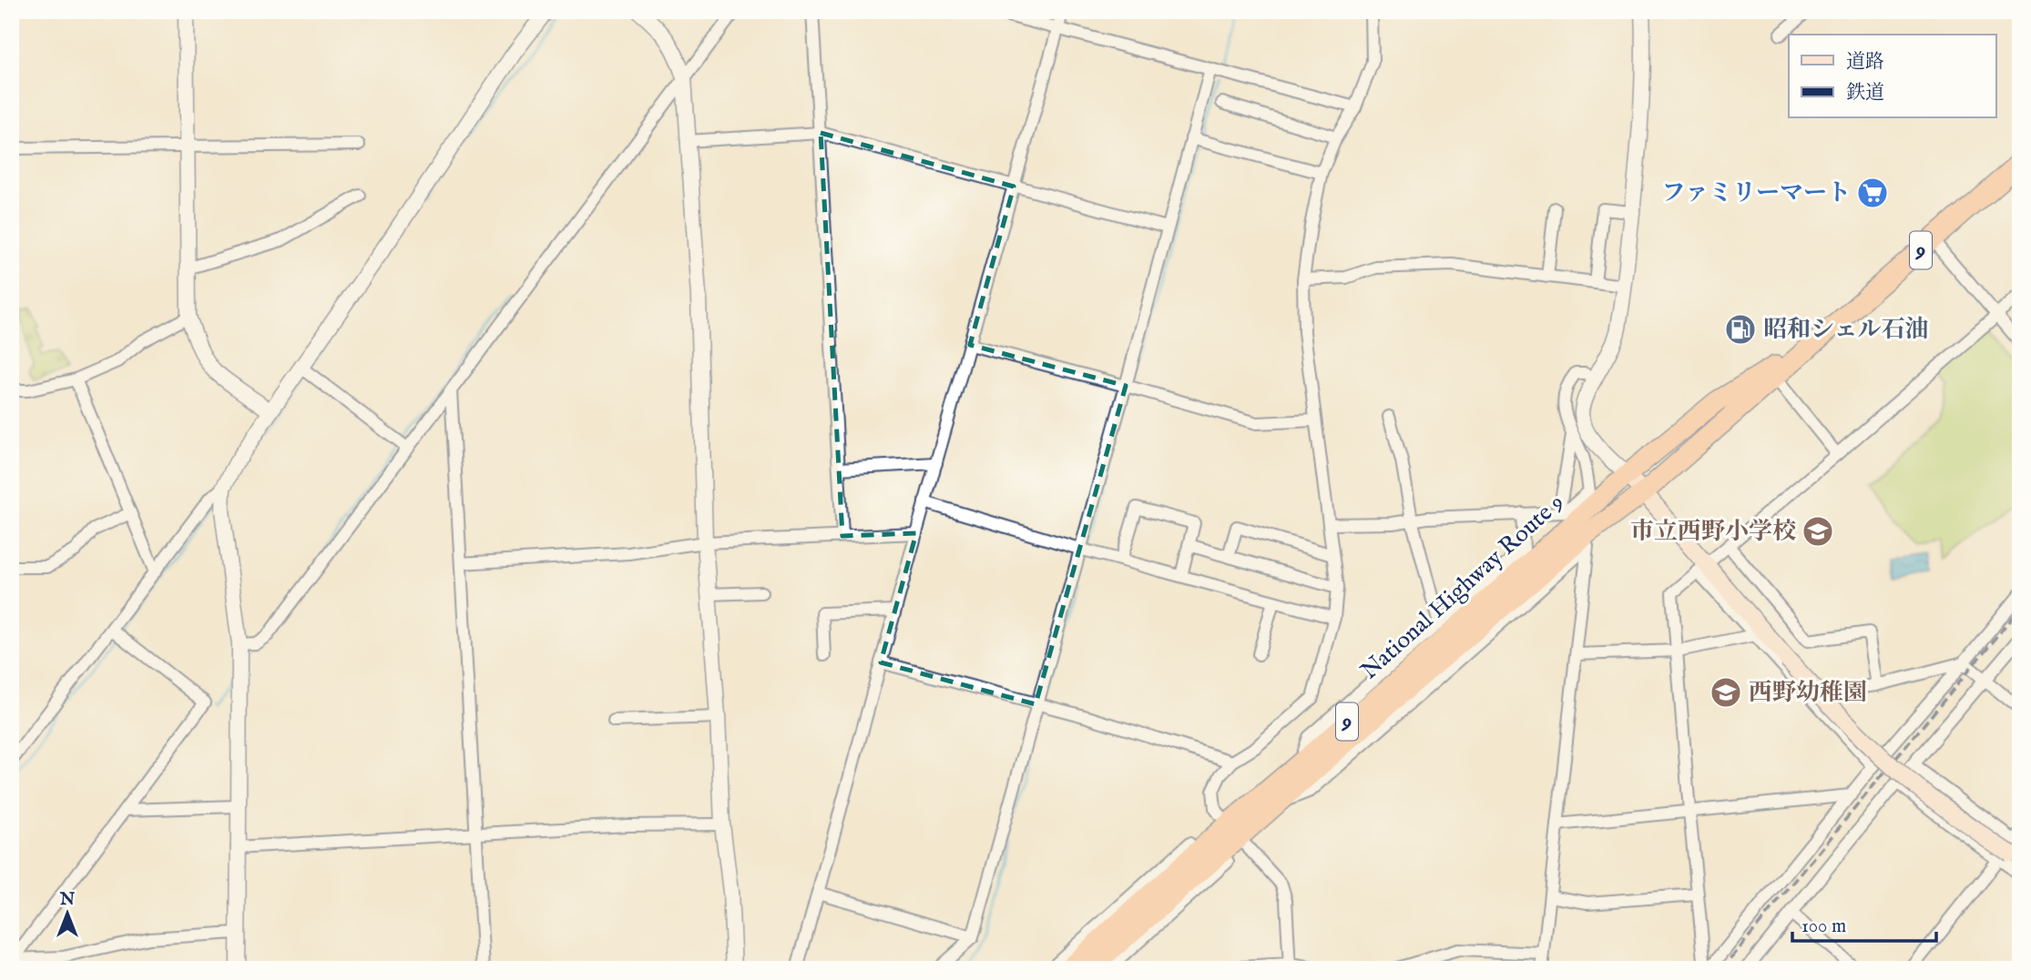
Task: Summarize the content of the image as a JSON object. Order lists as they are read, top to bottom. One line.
{"streets":{"highway":["9","National Highway Route 9"]},"places":{"supermarket":["ファミリーマート"],"fuel station":["昭和シェル石油"],"school or university":["市立西野小学校","西野幼稚園"]},"legend":["道路","鉄道"],"scale_bar":"100 m","north":"top"}
